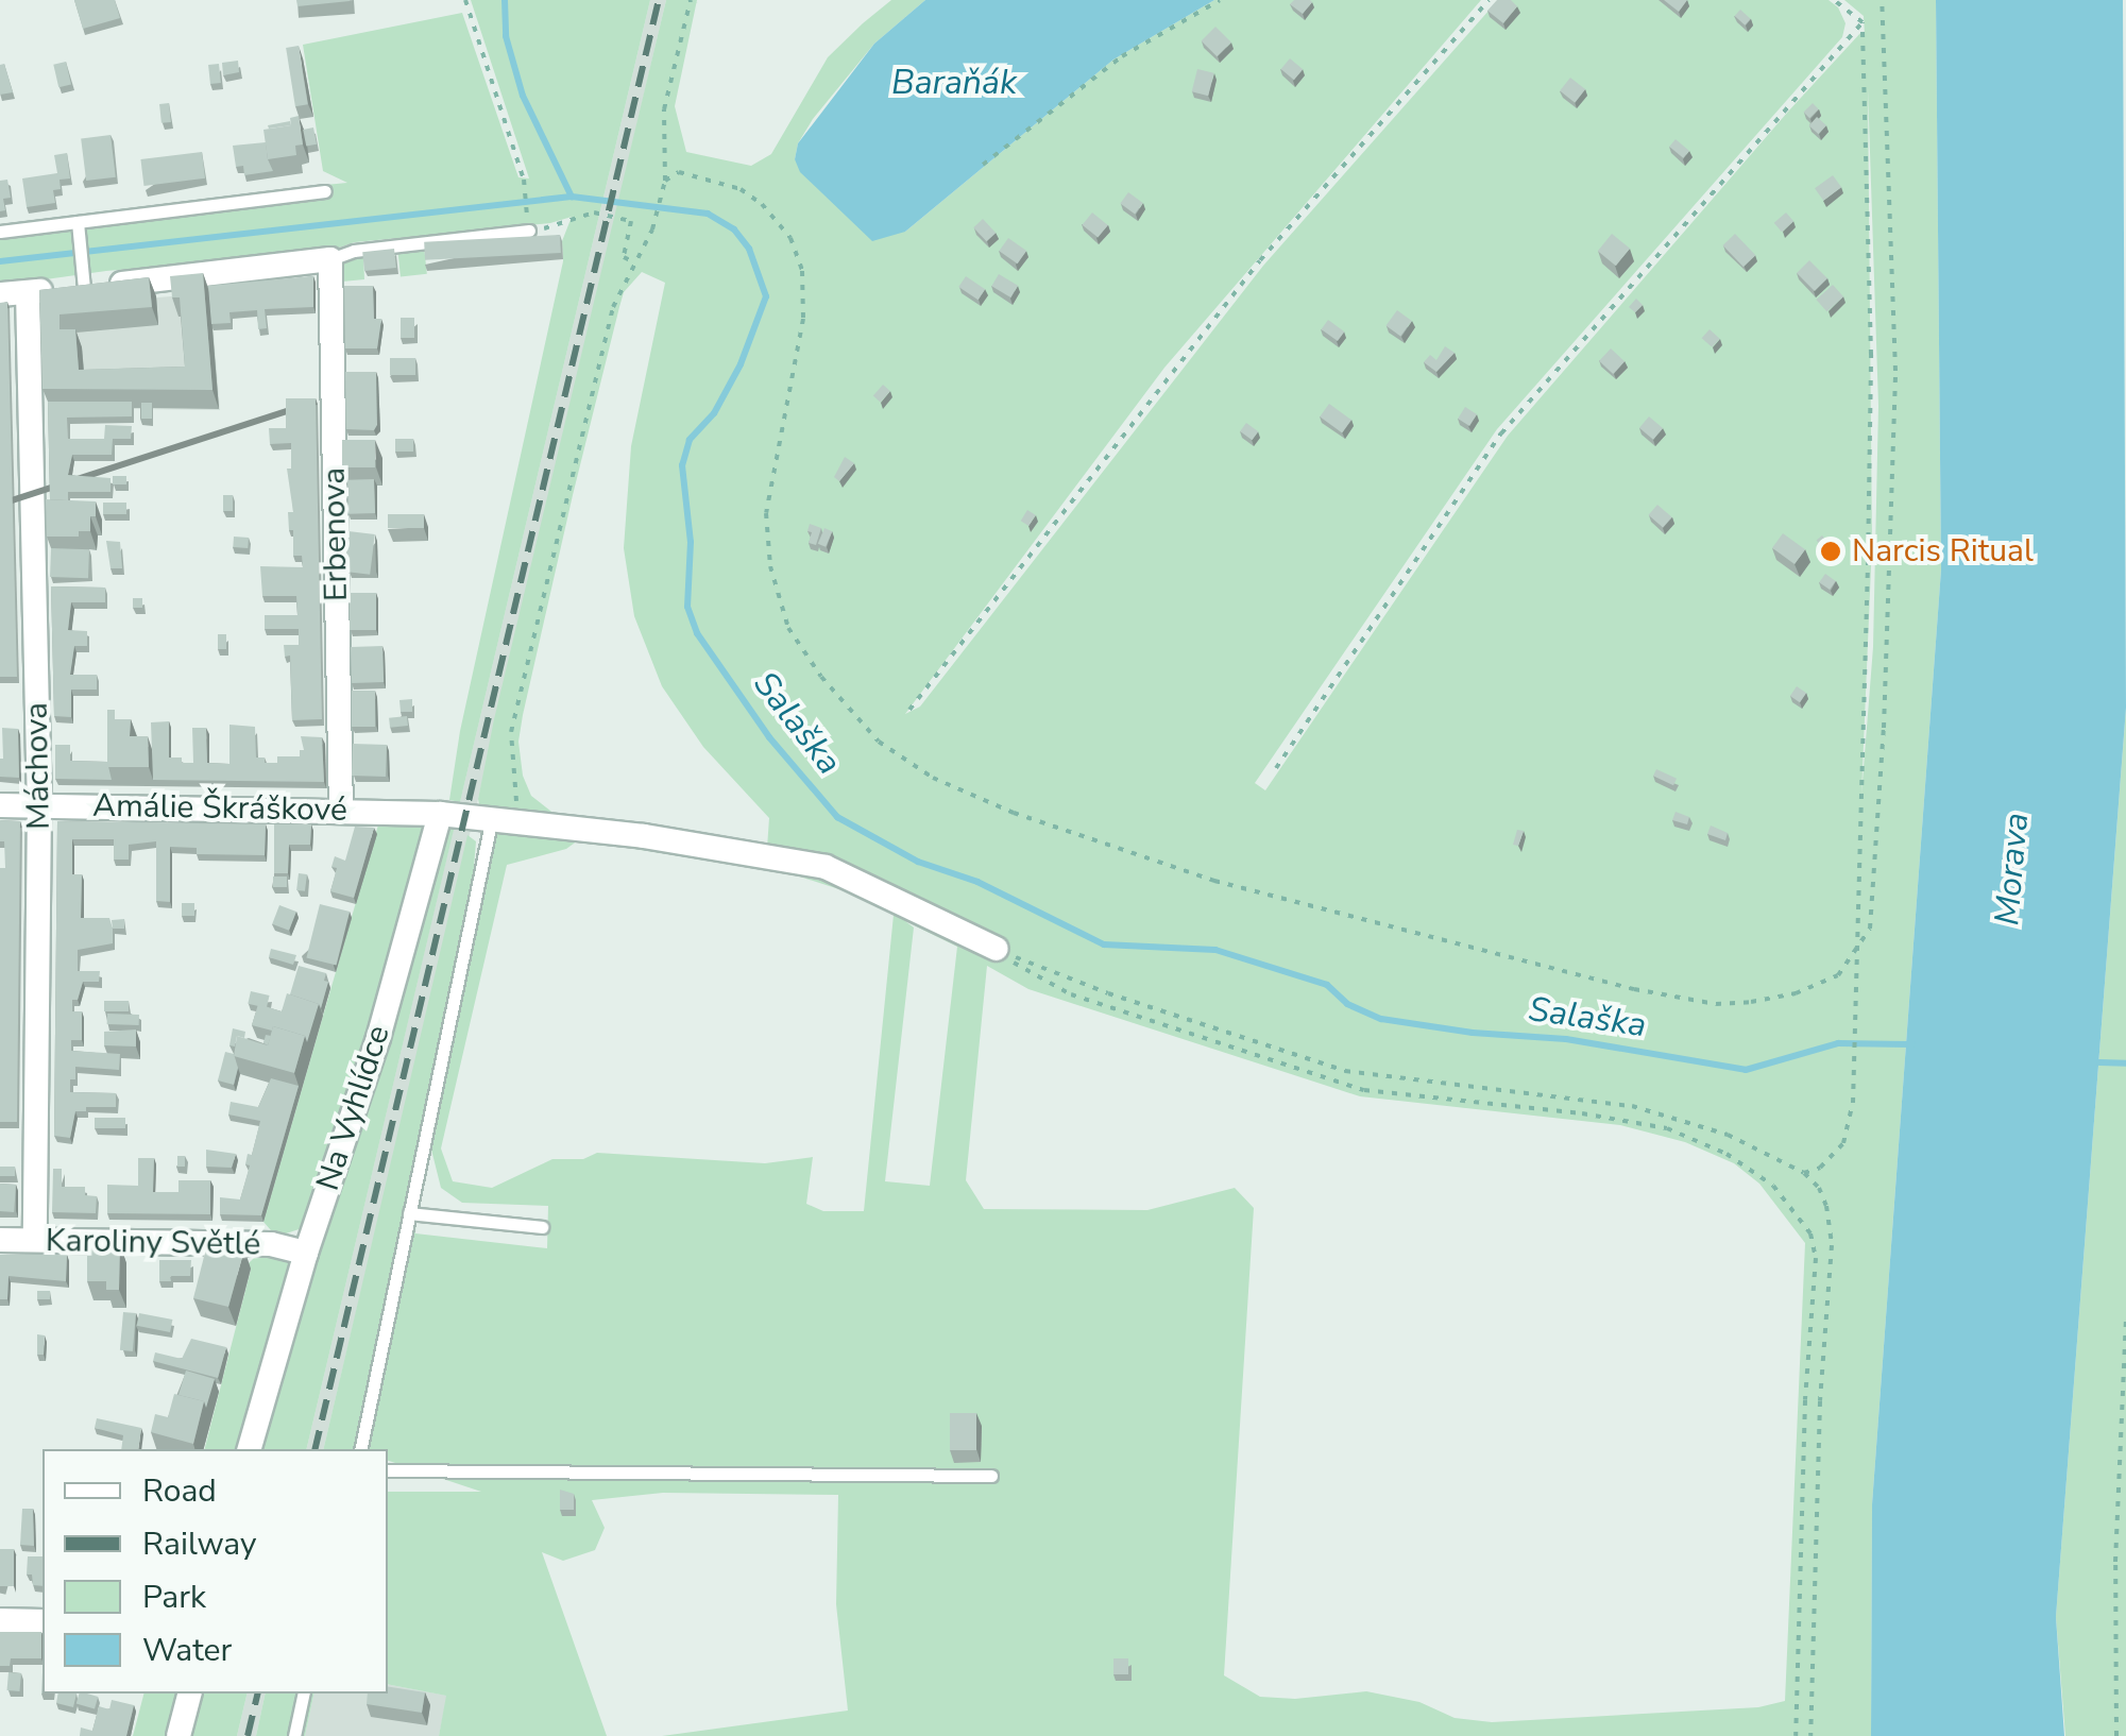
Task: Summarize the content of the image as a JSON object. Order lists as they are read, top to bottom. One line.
{"streets":{"street":["Erbenova","Máchova","Amálie Škráškové","Na Vyhlídce","Karoliny Světlé"]},"crossings":[["Erbenova","Amálie Škráškové"],["Máchova","Amálie Škráškové"],["Máchova","Karoliny Světlé"],["Amálie Škráškové","Na Vyhlídce"],["Na Vyhlídce","Karoliny Světlé"]],"water":["Baraňák","Salaška","Morava"],"places":["Narcis Ritual"],"legend":["Road","Railway","Park","Water"]}
